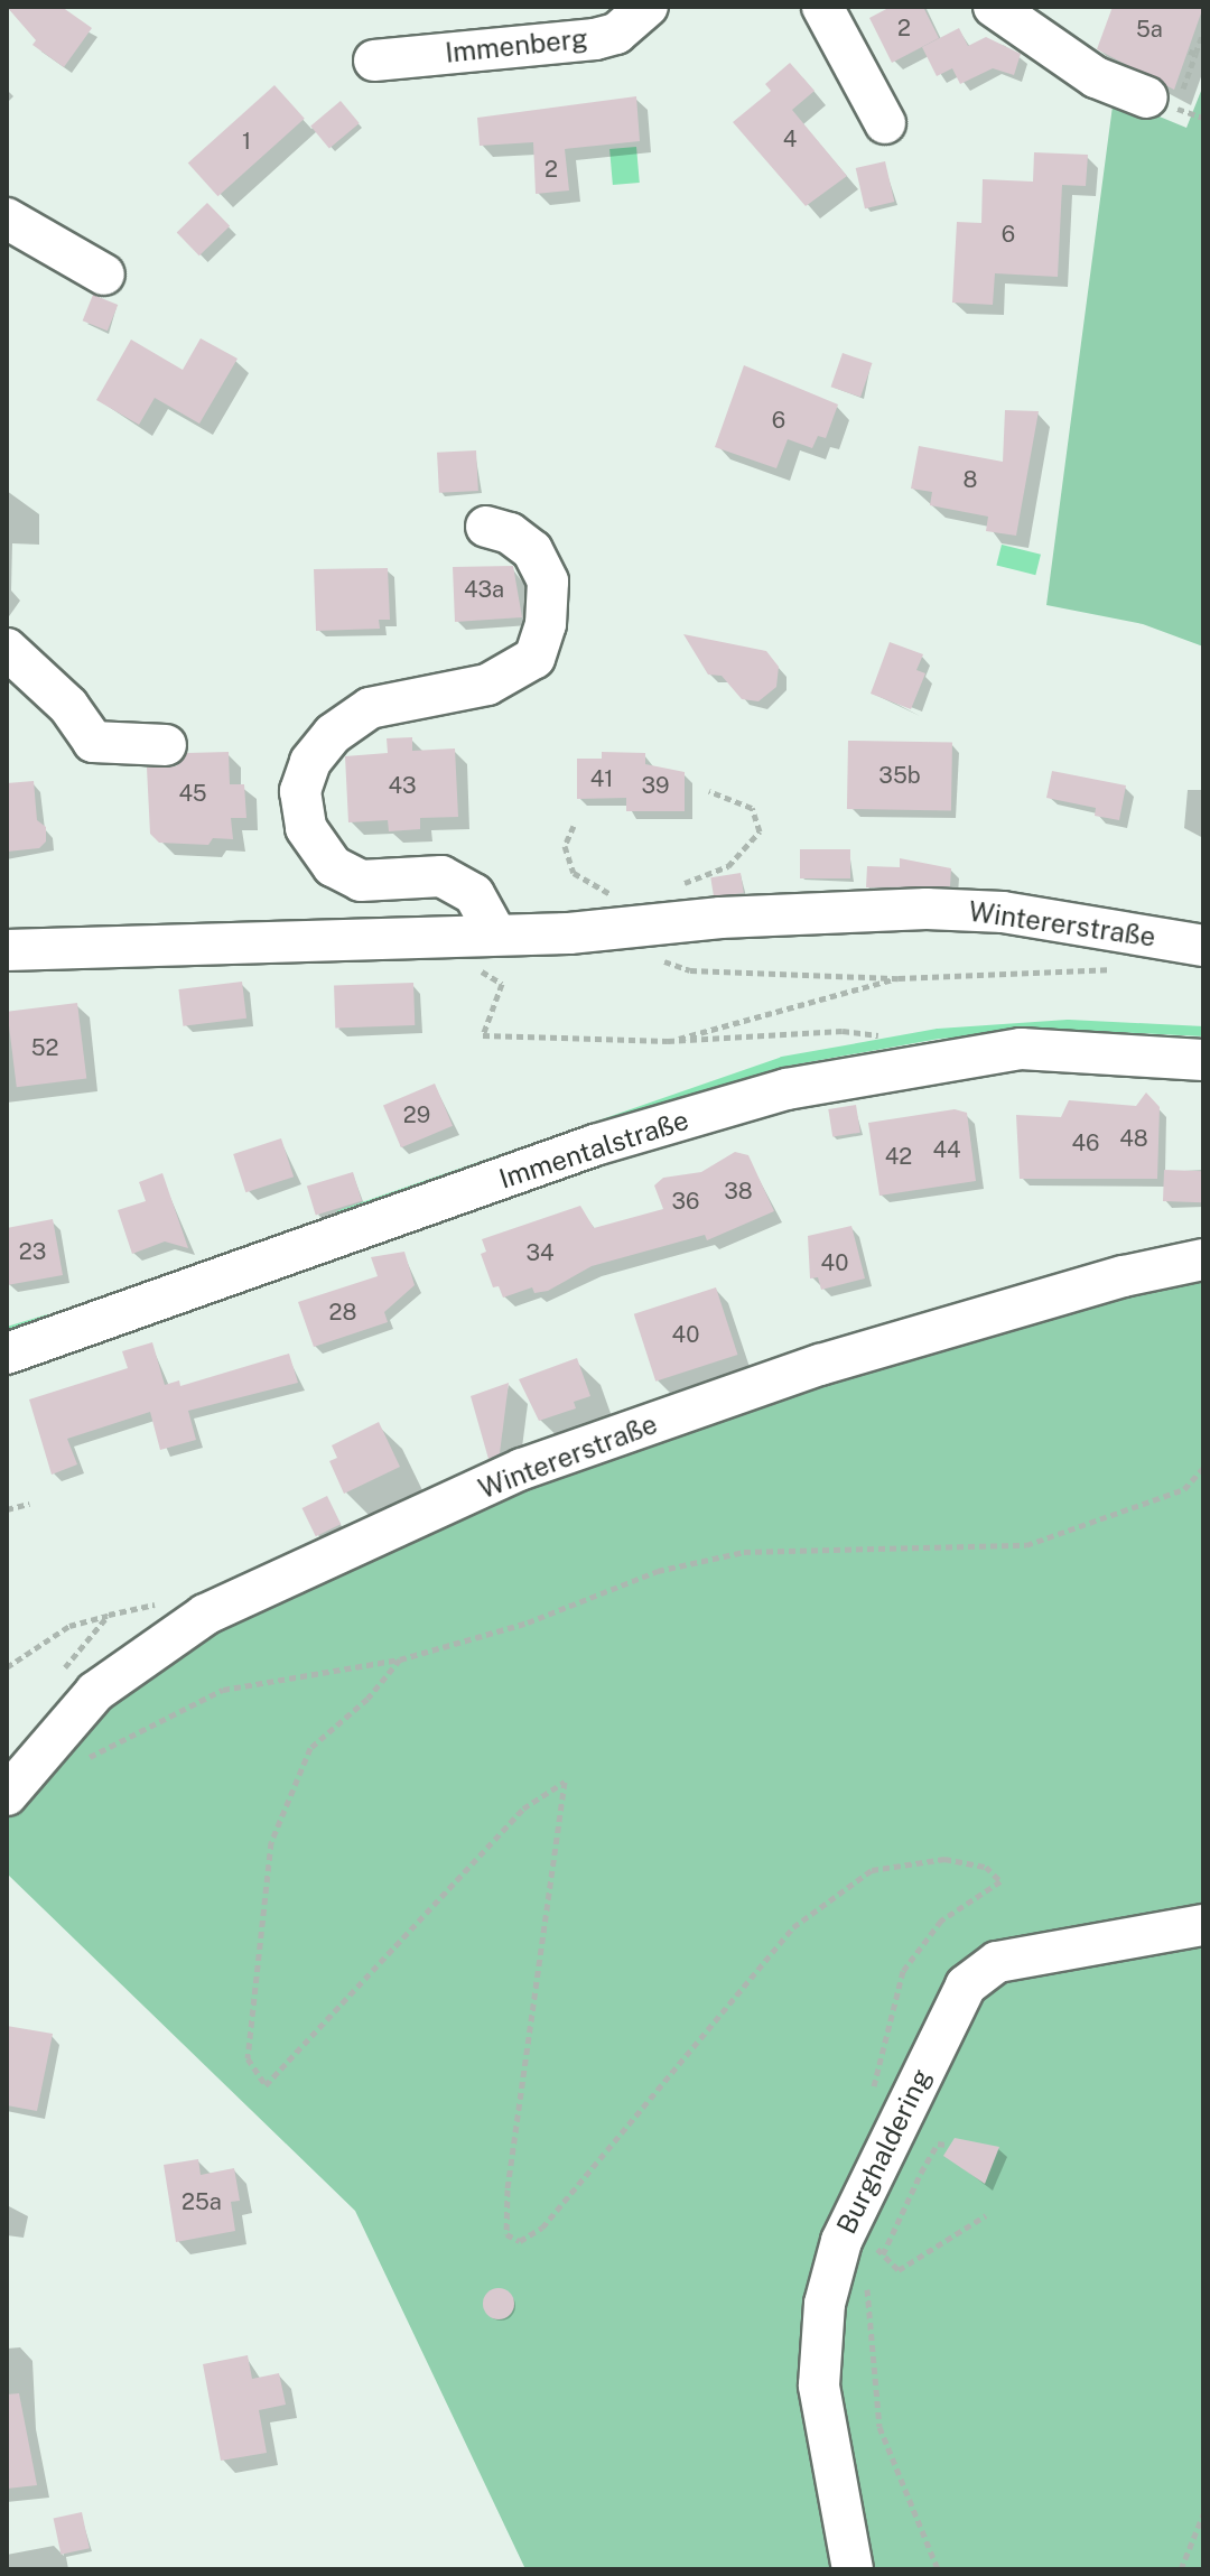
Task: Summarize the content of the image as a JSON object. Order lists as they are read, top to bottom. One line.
{"streets":{"street":["Immenberg","Wintererstraße","Immentalstraße","Burghaldering"]},"house_numbers":["2","5a","4","1","2","6","6","8","43a","35b","41","43","39","45","52","29","48","46","44","42","38","36","23","34","40","28","40","25a"]}
